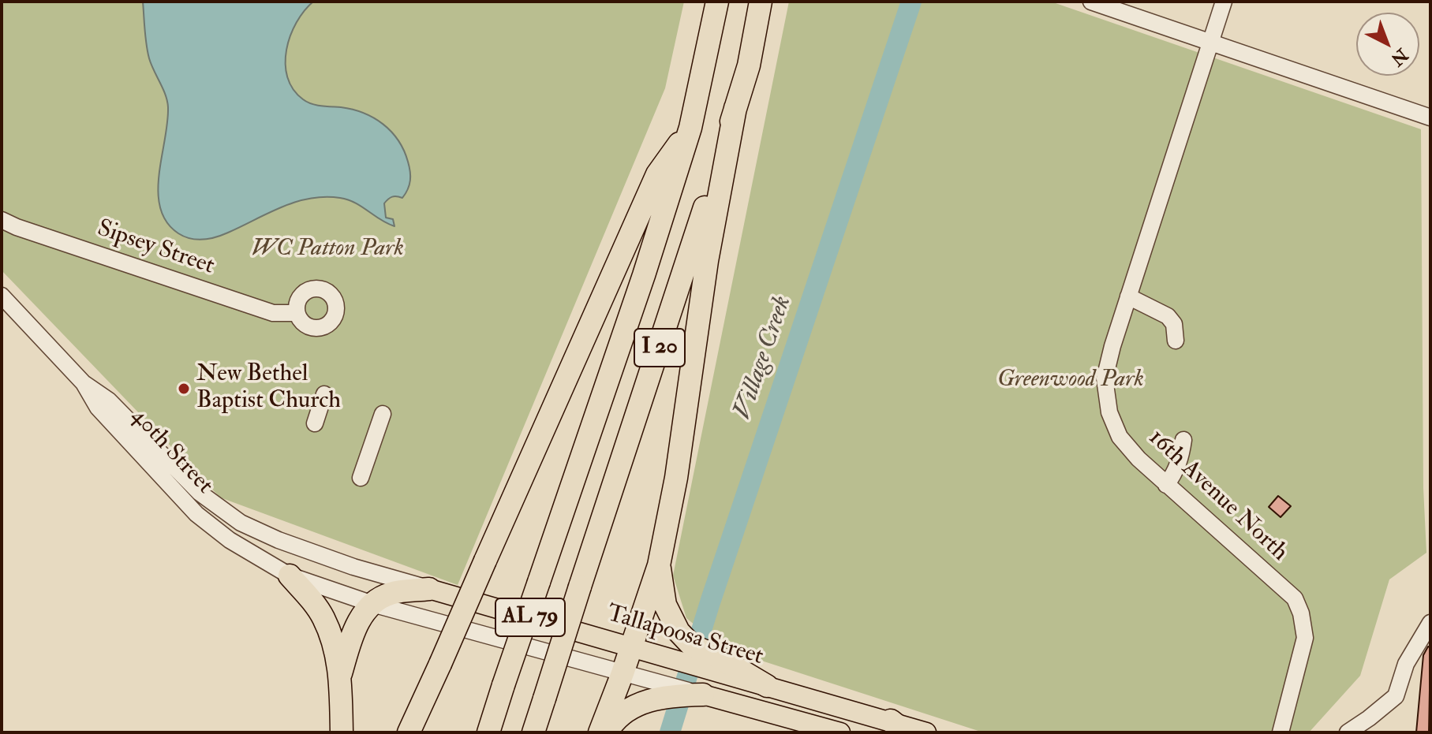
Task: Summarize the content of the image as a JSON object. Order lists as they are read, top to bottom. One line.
{"streets":{"highway":["I 20"],"main road":["AL 79","Tallapoosa Street"],"street":["Sipsey Street","40th Street","16th Avenue North"]},"crossings":[["40th Street","AL 79"],["40th Street","Tallapoosa Street"]],"water":["Village Creek"],"parks":["WC Patton Park","Greenwood Park"],"places":["New Bethel Baptist Church"],"north":"bottom right"}
